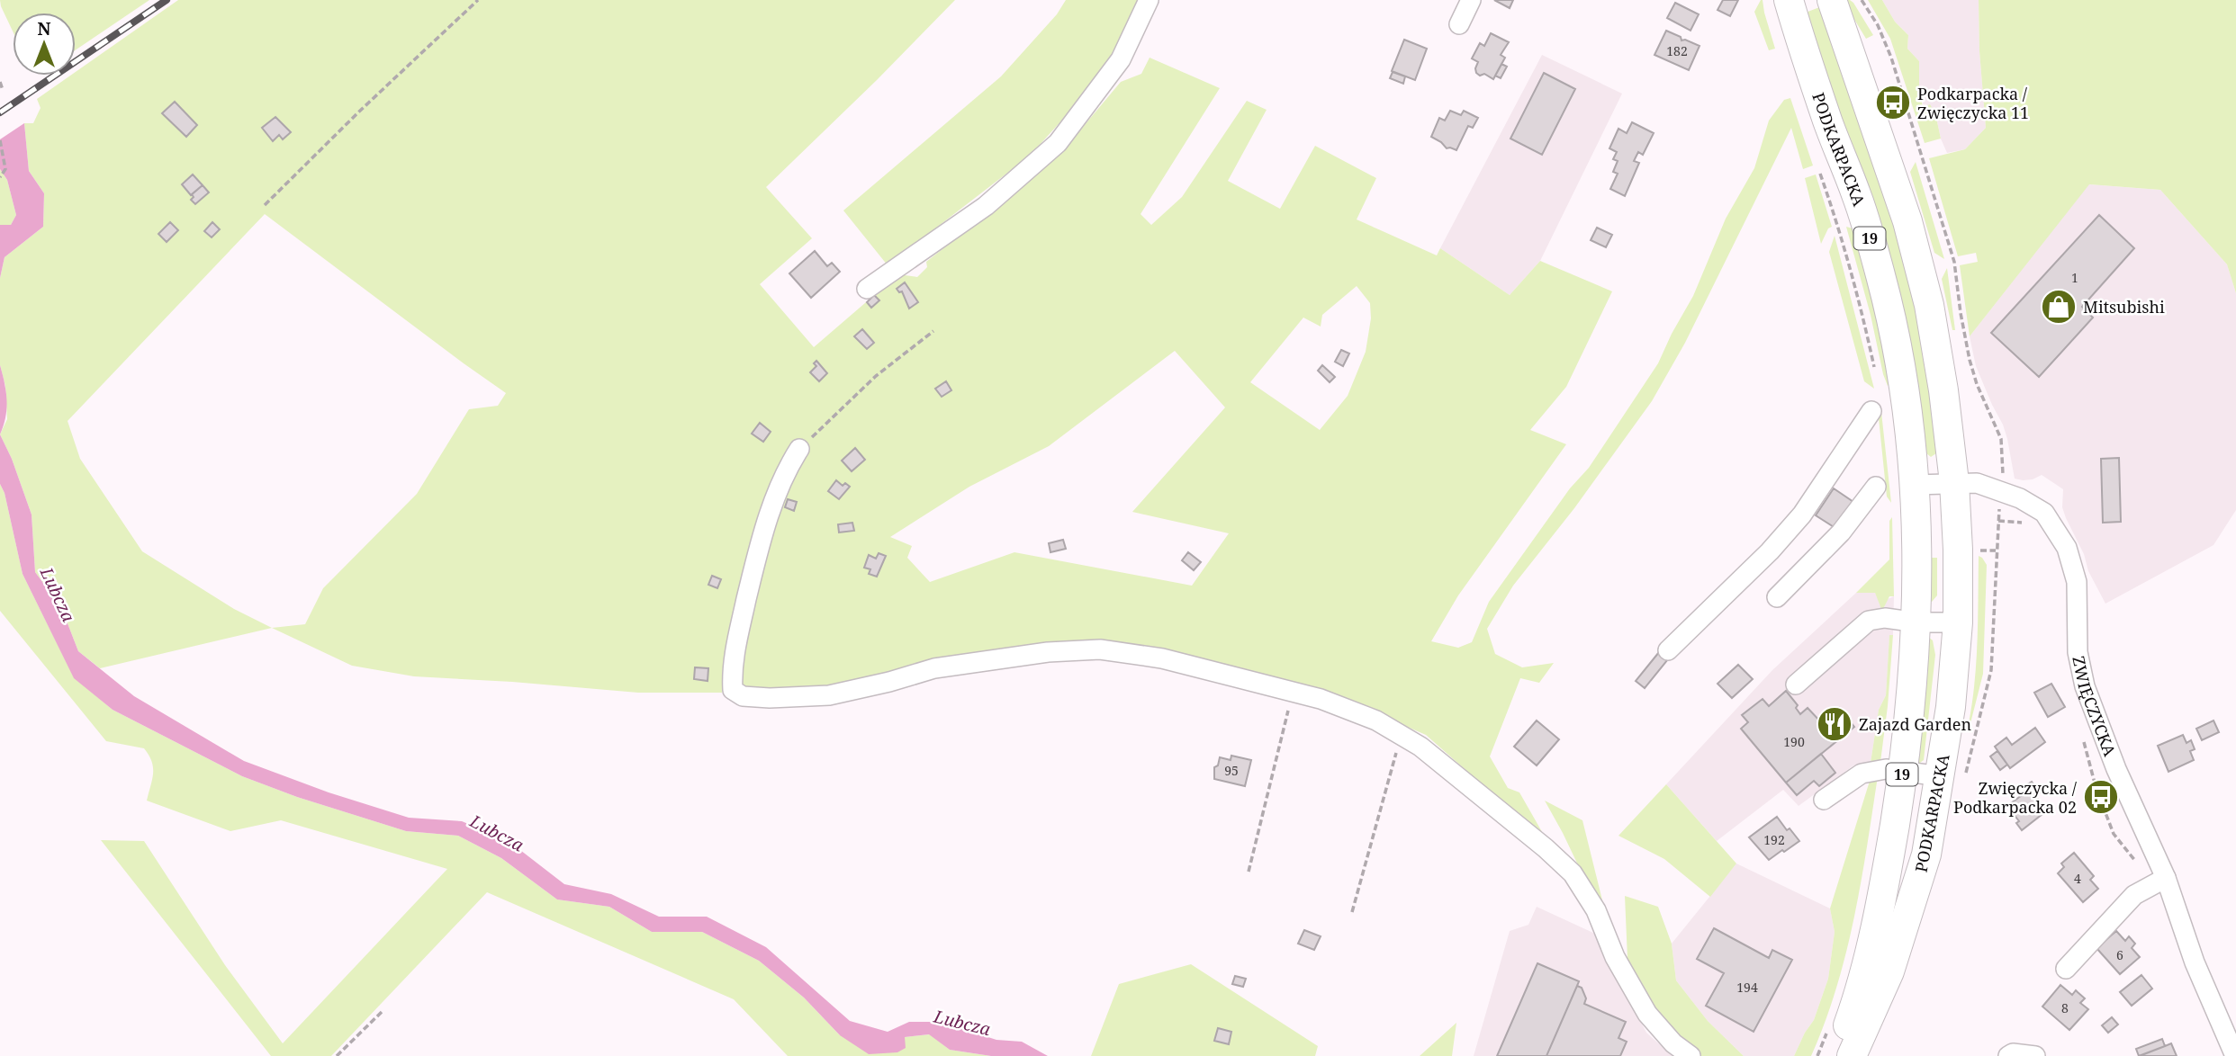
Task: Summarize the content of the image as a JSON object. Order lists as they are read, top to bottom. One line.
{"streets":{"highway":["PODKARPACKA","19"],"street":["ZWIĘCZYCKA"]},"crossings":[["PODKARPACKA","ZWIĘCZYCKA"]],"water":["Lubcza"],"places":{"bus stop":["Podkarpacka / Zwięczycka 11","Zwięczycka / Podkarpacka 02"],"shop":["Mitsubishi"],"restaurant":["Zajazd Garden"]},"house_numbers":["182","1","190","95","192","4","6","194","8"],"north":"top"}
